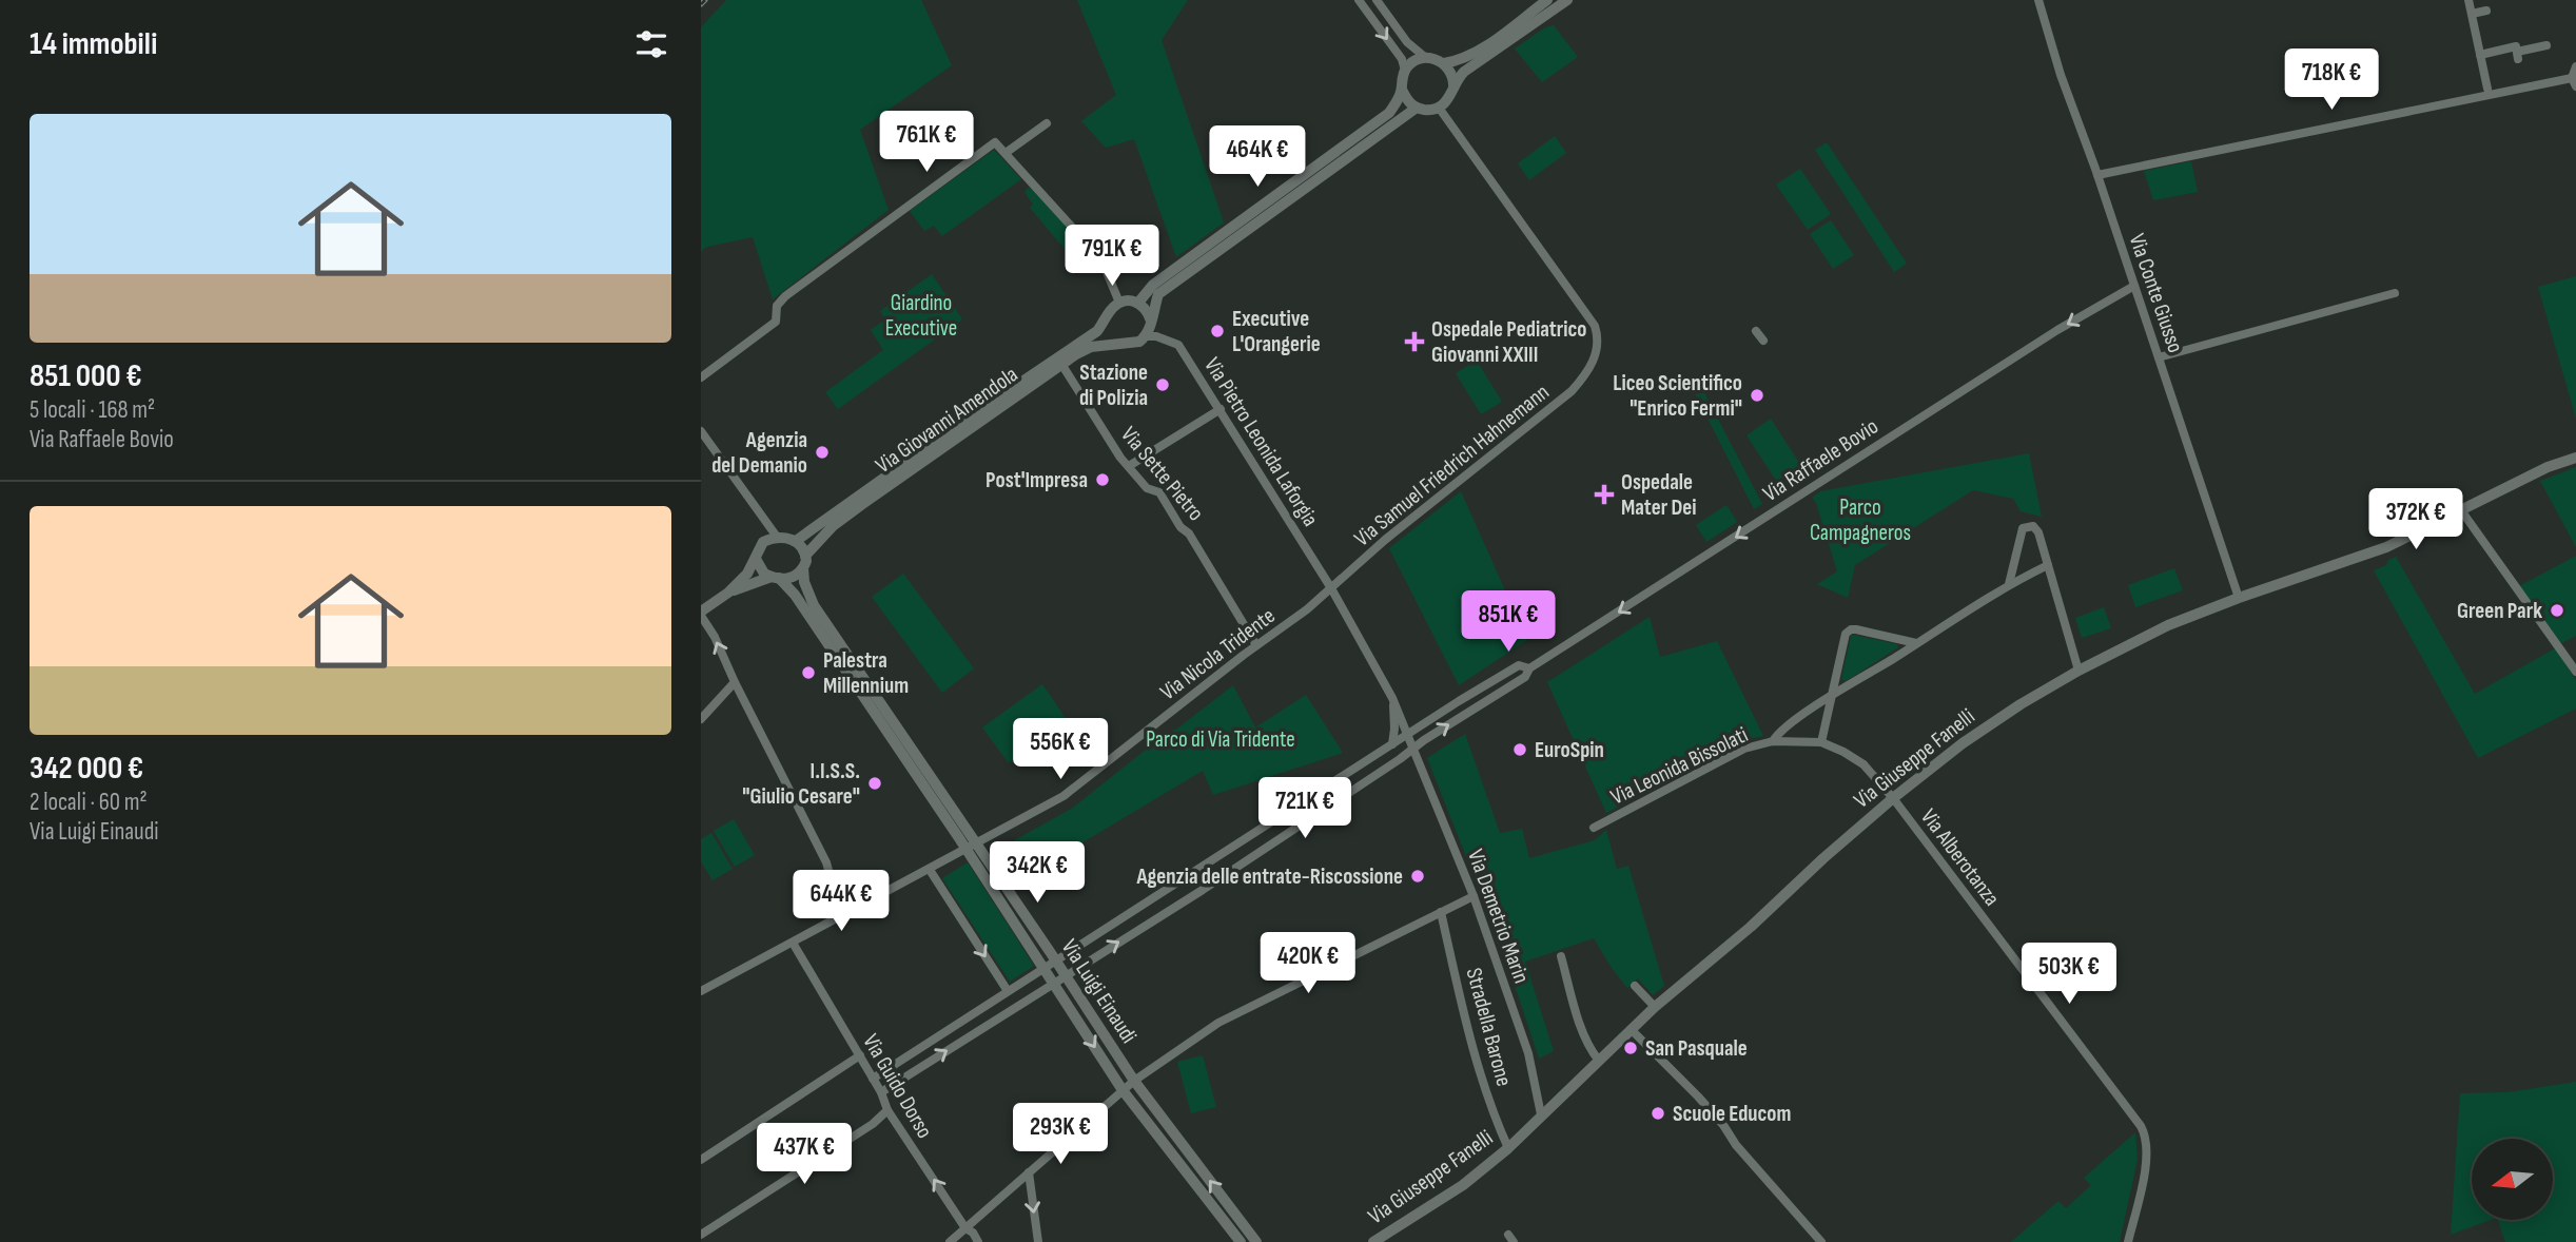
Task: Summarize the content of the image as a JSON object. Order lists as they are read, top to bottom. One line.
{"streets":{"main road":["Via Giovanni Amendola","Via Giuseppe Fanelli","Via Luigi Einaudi"],"street":["Via Conte Giusso","Via Pietro Leonida Laforgia","Via Raffaele Bovio","Via Samuel Friedrich Hahnemann","Via Sette Pietro","Via Nicola Tridente","Via Leonida Bissolati","Via Alberotanza","Via Demetrio Marin","Stradella Barone","Via Guido Dorso"]},"crossings":[["Via Conte Giusso","Via Raffaele Bovio"],["Via Conte Giusso","Via Giuseppe Fanelli"],["Via Giovanni Amendola","Via Pietro Leonida Laforgia"],["Via Giovanni Amendola","Via Sette Pietro"],["Via Giovanni Amendola","Via Luigi Einaudi"],["Via Pietro Leonida Laforgia","Via Samuel Friedrich Hahnemann"],["Via Pietro Leonida Laforgia","Via Nicola Tridente"],["Via Pietro Leonida Laforgia","Via Demetrio Marin"],["Via Raffaele Bovio","Via Demetrio Marin"],["Via Raffaele Bovio","Via Luigi Einaudi"],["Via Raffaele Bovio","Via Guido Dorso"],["Via Samuel Friedrich Hahnemann","Via Nicola Tridente"],["Via Sette Pietro","Via Nicola Tridente"],["Via Nicola Tridente","Via Luigi Einaudi"],["Via Nicola Tridente","Via Guido Dorso"],["Via Giuseppe Fanelli","Via Leonida Bissolati"],["Via Giuseppe Fanelli","Via Alberotanza"],["Via Giuseppe Fanelli","Via Demetrio Marin"],["Via Giuseppe Fanelli","Stradella Barone"],["Via Leonida Bissolati","Via Alberotanza"]],"one_way":["Via Guido Dorso"],"parks":["Giardino Executive","Parco Campagneros","Parco di Via Tridente"],"places":{"other":["Executive L'Orangerie","Stazione di Polizia","Liceo Scientifico \"Enrico Fermi\"","Agenzia del Demanio","Post'Impresa","Green Park","Palestra Millennium","EuroSpin","I.I.S.S. \"Giulio Cesare\"","Agenzia delle entrate-Riscossione","San Pasquale","Scuole Educom"],"health":["Ospedale Pediatrico Giovanni XXIII","Ospedale Mater Dei"]},"north":"left","page":{"heading":"14 immobili","price":["718K €","761K €","464K €","791K €","372K €","851K €","556K €","721K €","342K €","644K €","420K €","503K €","293K €","437K €"],"list":[{"name":"851 000 €","note":"5 locali · 168 m² · Via Raffaele Bovio"},{"name":"342 000 €","note":"2 locali · 60 m² · Via Luigi Einaudi"}]}}
